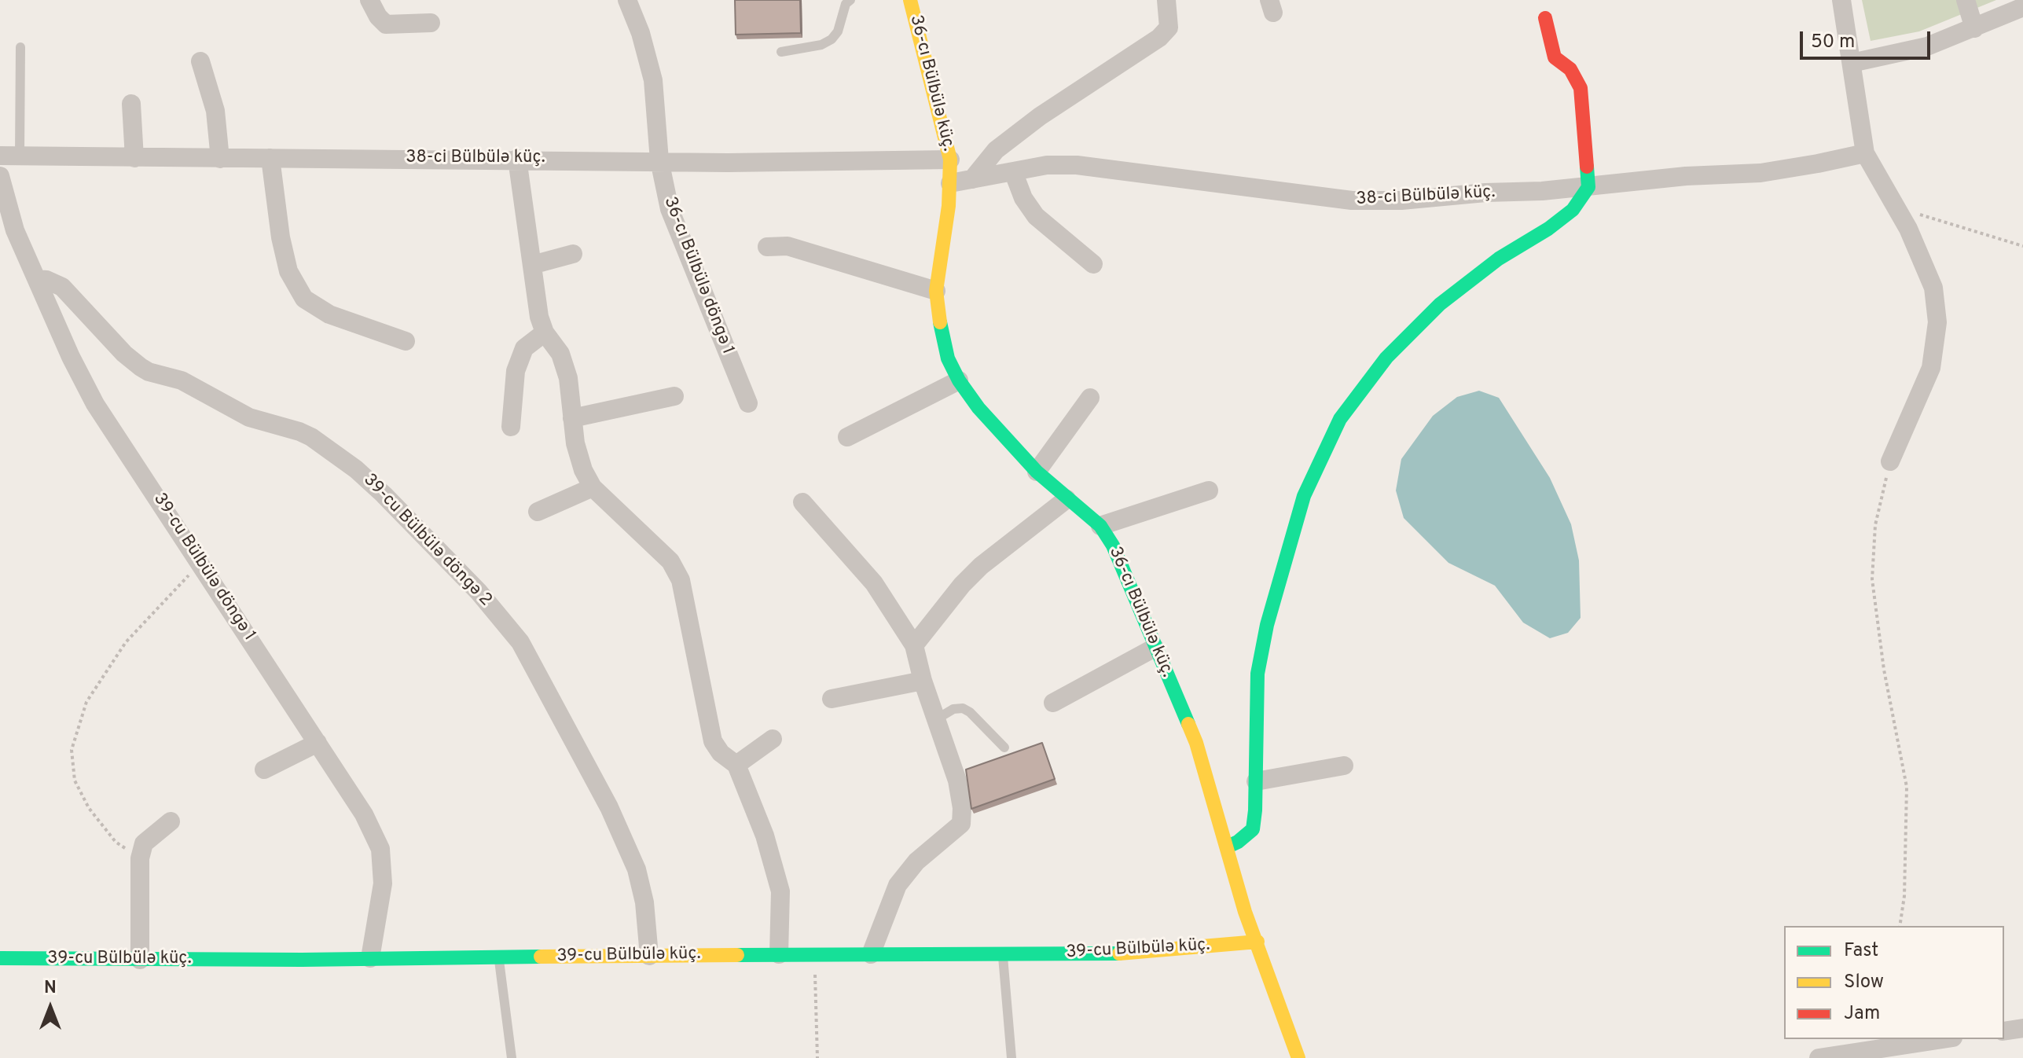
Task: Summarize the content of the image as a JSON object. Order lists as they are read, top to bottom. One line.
{"streets":{"street":["36-cı Bülbülə küç.","38-ci Bülbülə küç.","36-cı Bülbülə döngə 1","39-cu Bülbülə döngə 2","39-cu Bülbülə döngə 1","39-cu Bülbülə küç."]},"crossings":[["36-cı Bülbülə küç.","38-ci Bülbülə küç."],["36-cı Bülbülə küç.","39-cu Bülbülə küç."],["38-ci Bülbülə küç.","36-cı Bülbülə döngə 1"],["39-cu Bülbülə döngə 2","39-cu Bülbülə döngə 1"],["39-cu Bülbülə döngə 2","39-cu Bülbülə küç."],["39-cu Bülbülə döngə 1","39-cu Bülbülə küç."]],"legend":["Fast","Slow","Jam"],"scale_bar":"50 m","north":"top"}
